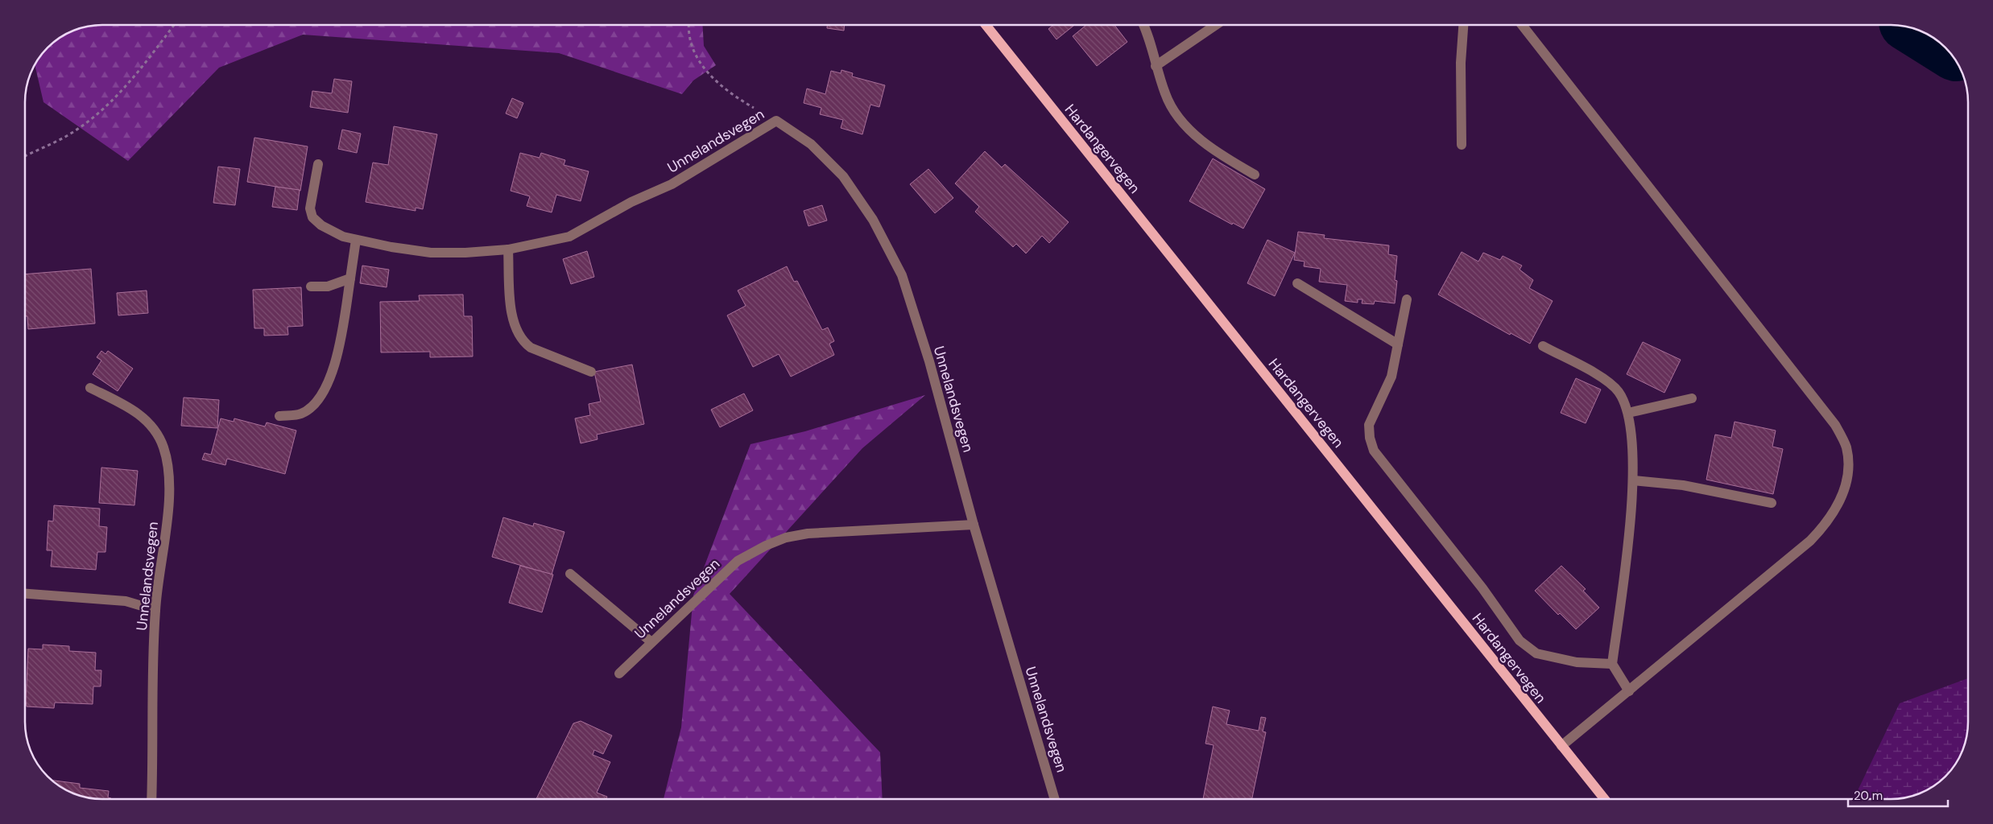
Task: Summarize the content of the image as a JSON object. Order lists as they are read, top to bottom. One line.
{"streets":{"main road":["Hardangervegen"],"street":["Unnelandsvegen"]},"scale_bar":"20 m"}
